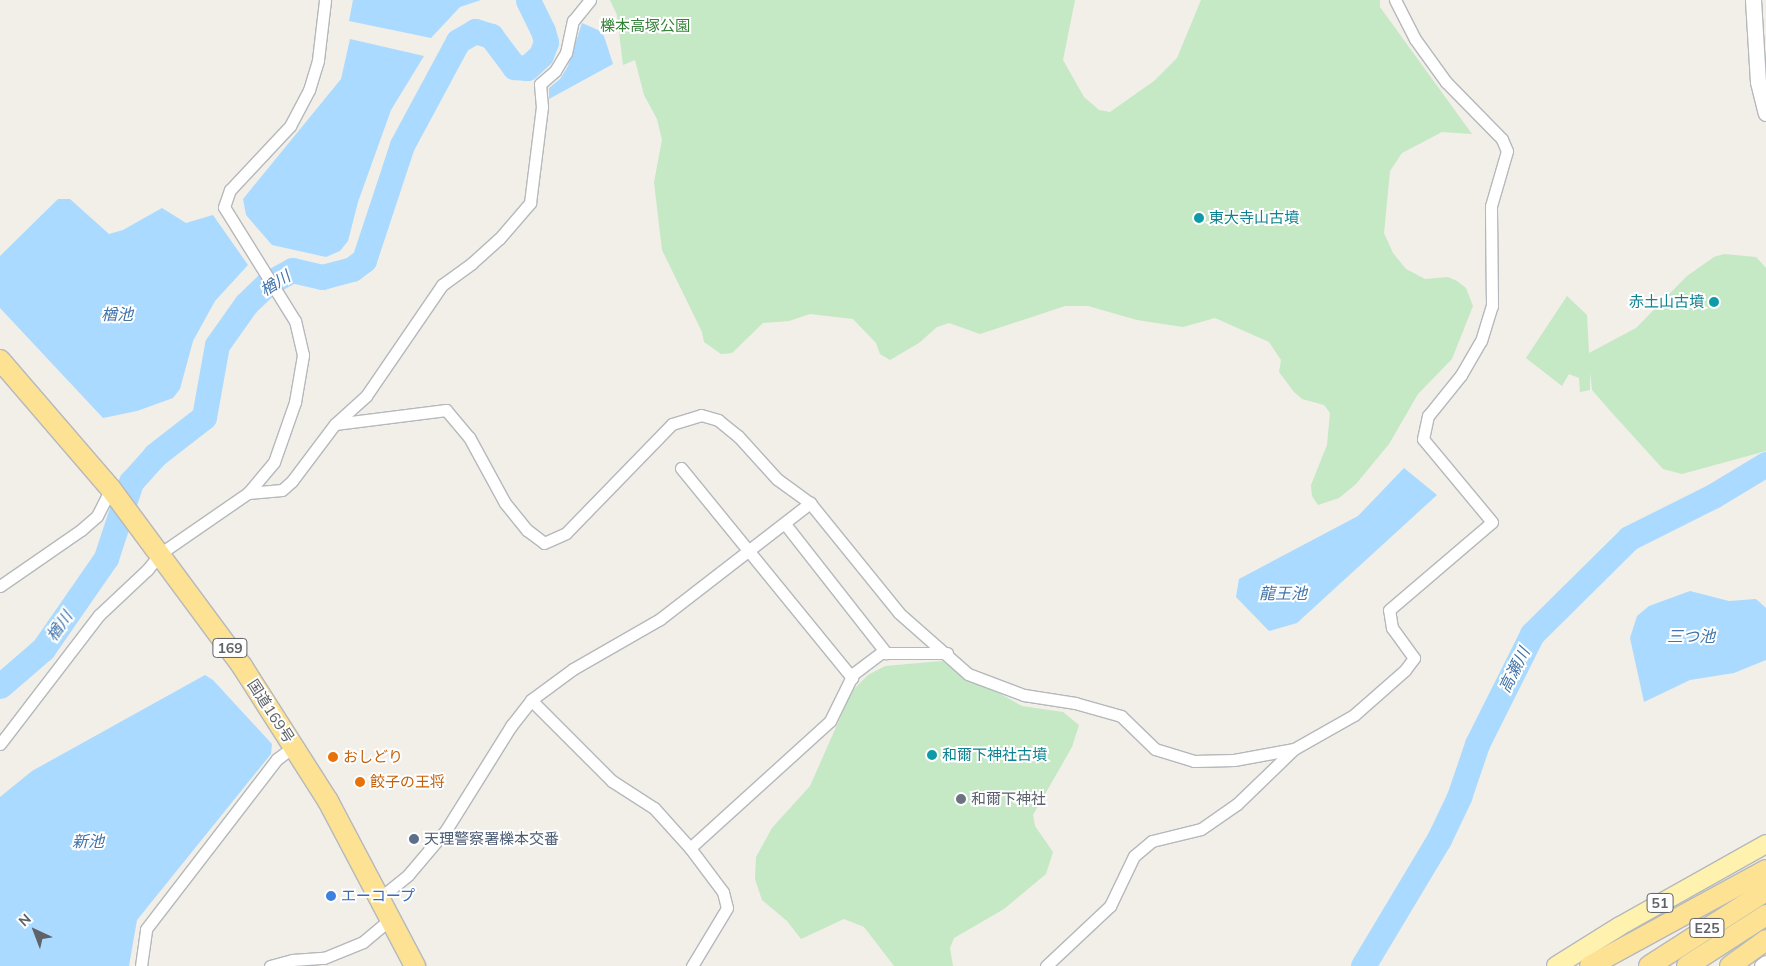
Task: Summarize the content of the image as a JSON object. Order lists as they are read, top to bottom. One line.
{"streets":{"highway":["169","国道169号","E25"],"main road":["51"]},"water":["楢川","楢池","龍王池","三つ池","高瀬川","新池"],"parks":["櫟本高塚公園"],"places":["東大寺山古墳","赤土山古墳","和爾下神社古墳","おしどり","餃子の王将","和爾下神社","天理警察署櫟本交番","エーコープ"],"north":"top left"}
